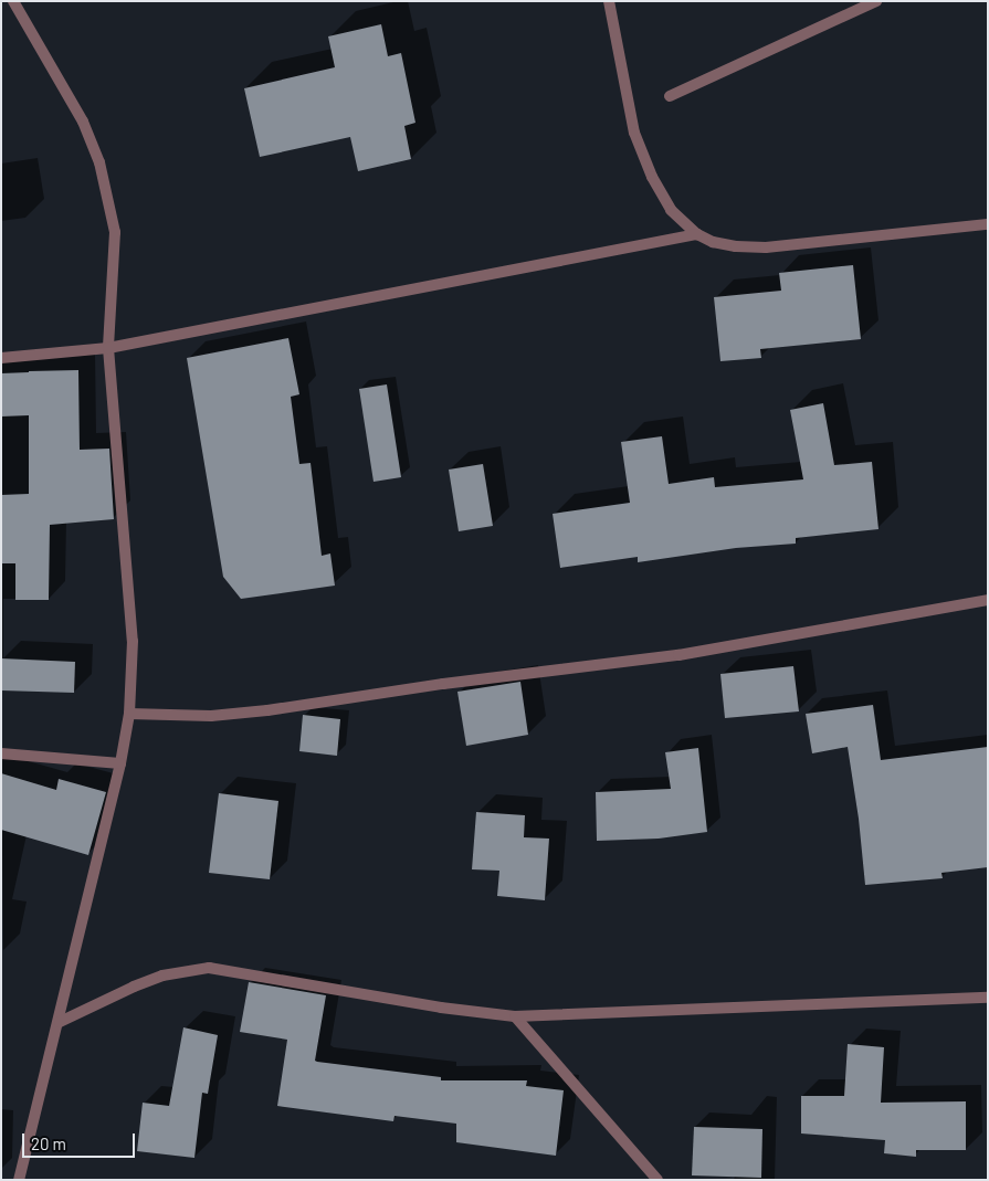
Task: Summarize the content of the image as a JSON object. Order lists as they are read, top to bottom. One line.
{"scale_bar":"20 m"}
